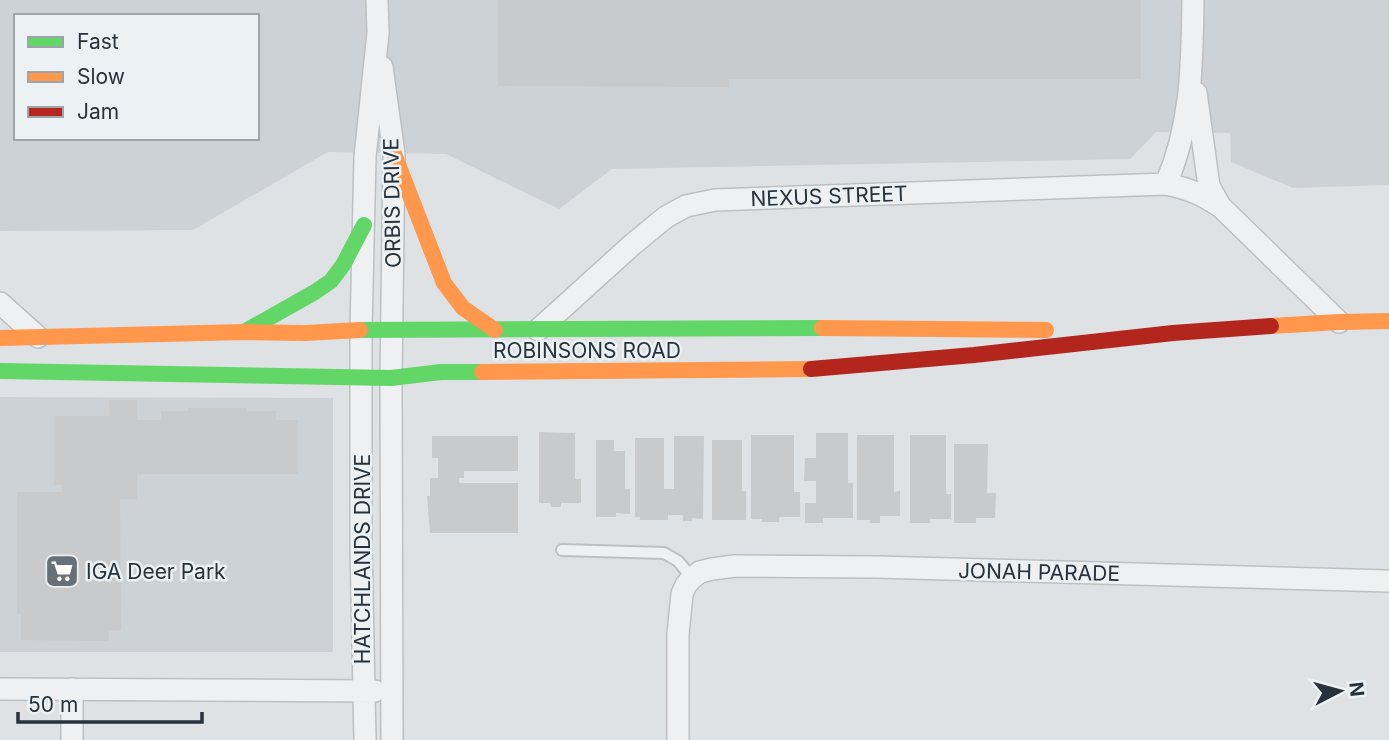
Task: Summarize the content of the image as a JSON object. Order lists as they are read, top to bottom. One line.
{"streets":{"main road":["ROBINSONS ROAD"],"street":["NEXUS STREET","ORBIS DRIVE","HATCHLANDS DRIVE","JONAH PARADE"]},"crossings":[["NEXUS STREET","ROBINSONS ROAD"],["ORBIS DRIVE","ROBINSONS ROAD"],["ORBIS DRIVE","HATCHLANDS DRIVE"],["ROBINSONS ROAD","HATCHLANDS DRIVE"]],"places":{"supermarket":["IGA Deer Park"]},"legend":["Fast","Slow","Jam"],"scale_bar":"50 m","north":"right"}
